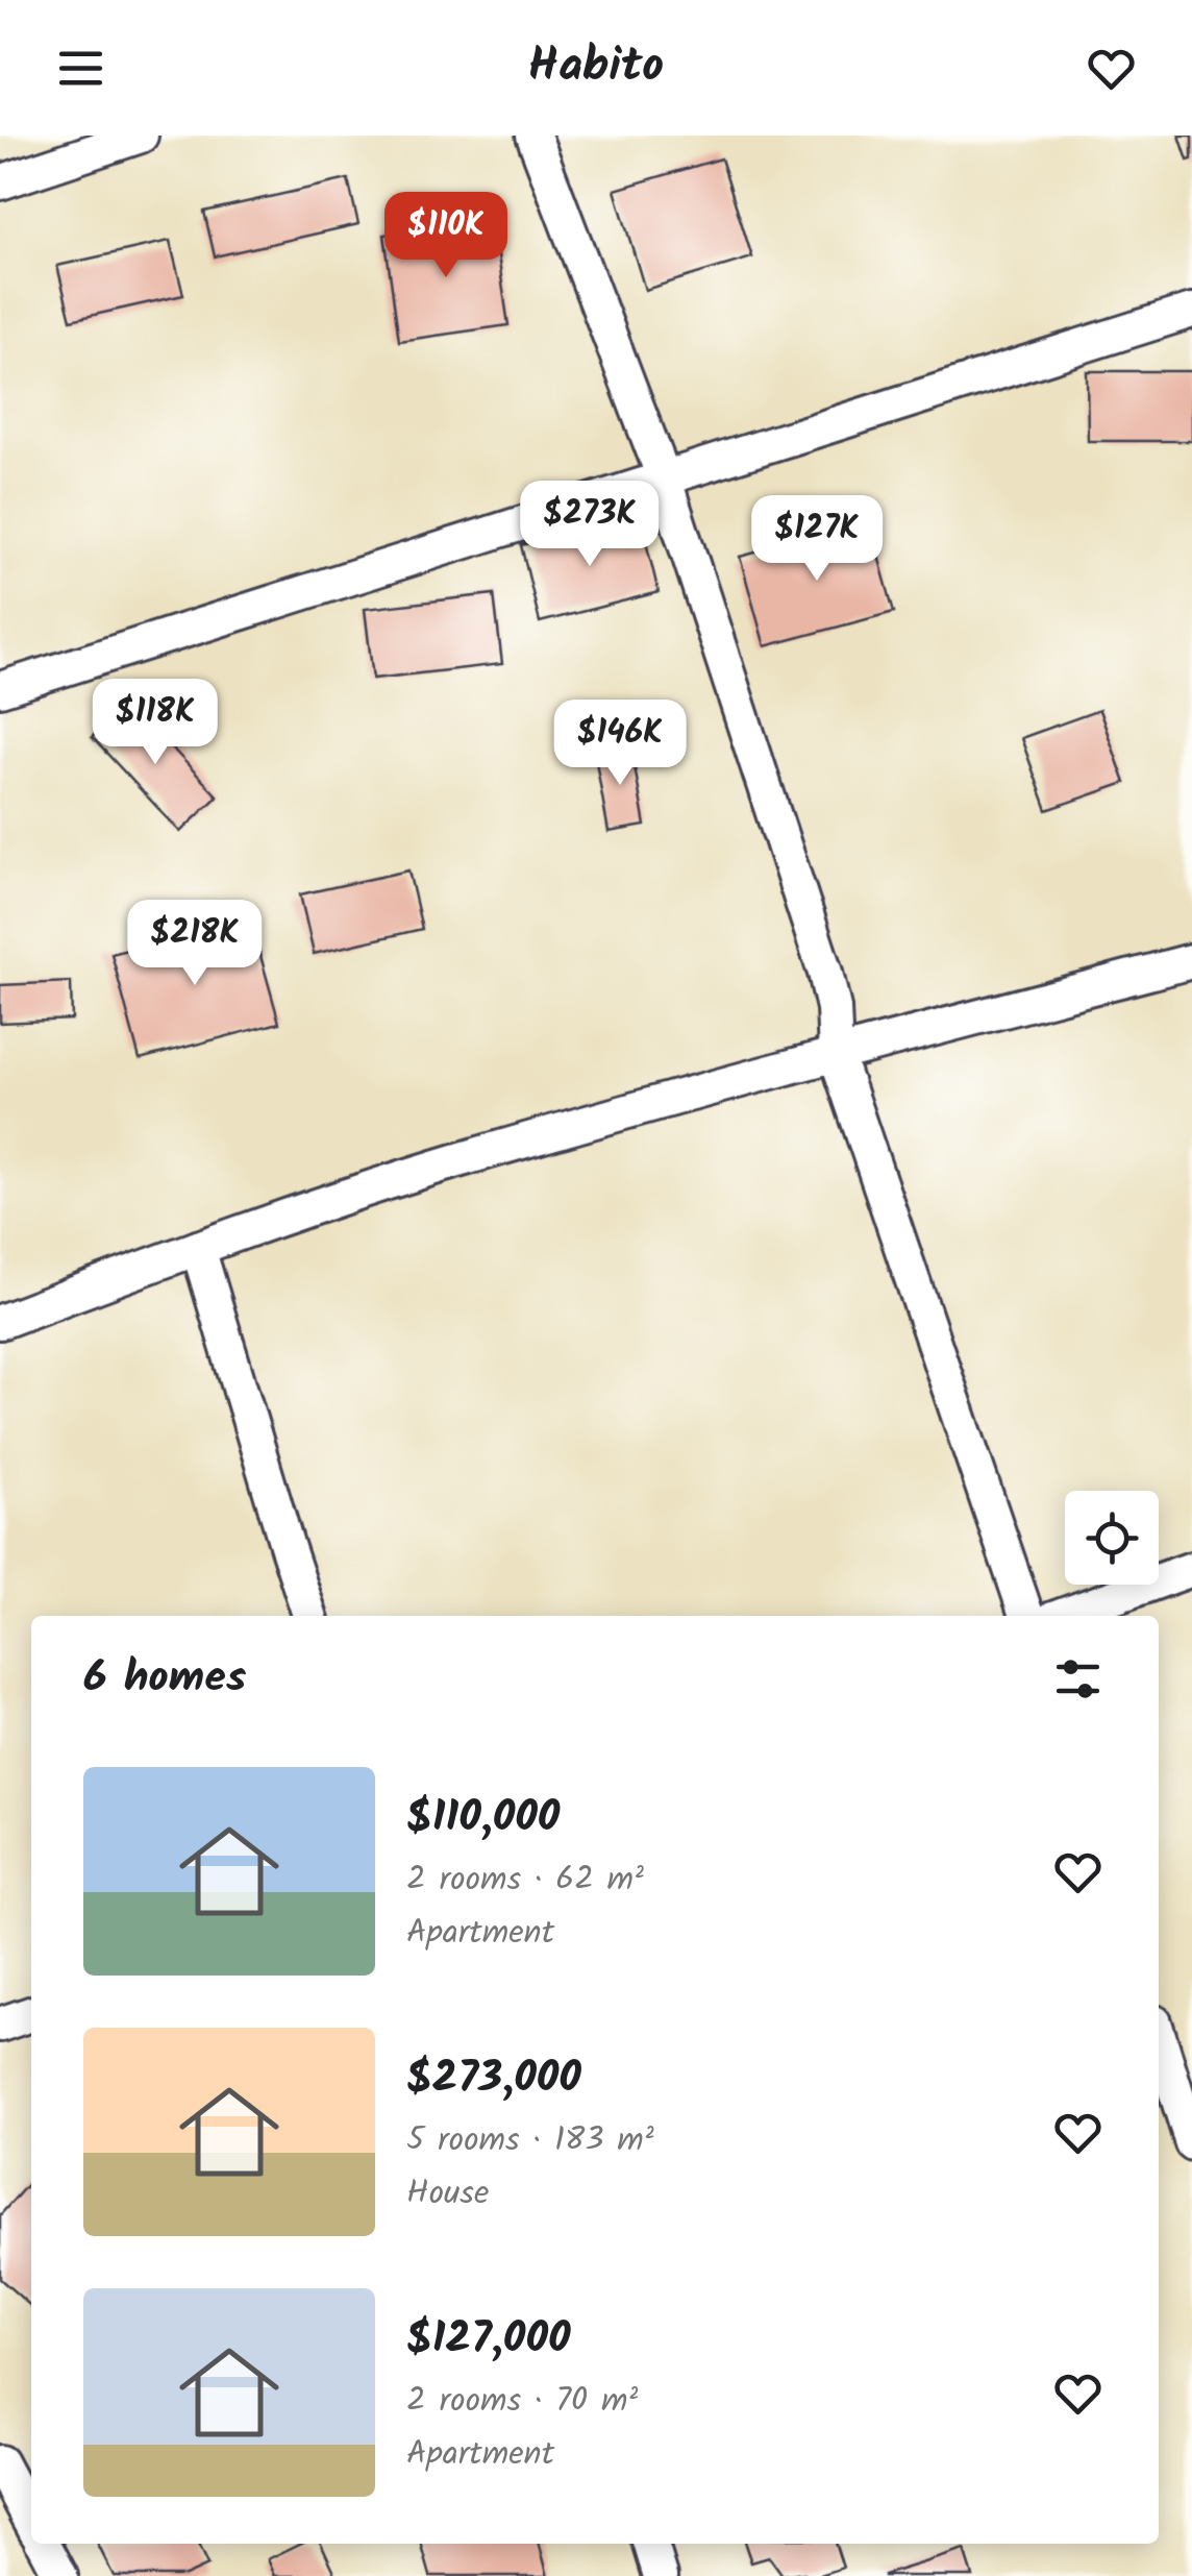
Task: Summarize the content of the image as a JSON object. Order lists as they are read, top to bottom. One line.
{"page":{"header":"Habito","price":["$110K","$273K","$127K","$118K","$146K","$218K"],"heading":"6 homes","list":[{"name":"$110,000","note":"2 rooms · 62 m² · Apartment"},{"name":"$273,000","note":"5 rooms · 183 m² · House"},{"name":"$127,000","note":"2 rooms · 70 m² · Apartment"}]}}
